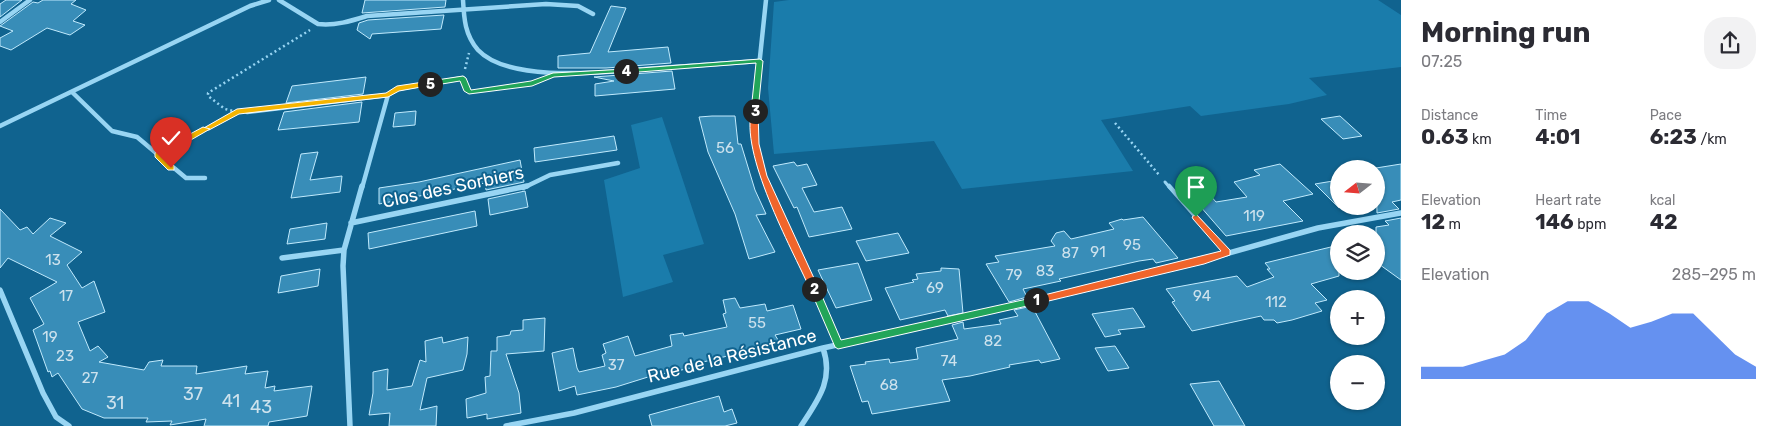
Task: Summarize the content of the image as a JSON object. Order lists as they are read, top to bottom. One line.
{"streets":{"street":["Clos des Sorbiers","Rue de la Résistance"]},"house_numbers":["56","119","95","91","87","13","83","79","69","17","94","112","55","19","82","23","74","37","27","68","37","41","31","43"],"north":"left","page":{"heading":["Morning run","07:25"],"pins":["4","5","3","2","1"],"stats":[["Distance","0.63 km"],["Time","4:01"],["Pace","6:23 /km"],["Elevation","12 m"],["Heart rate","146 bpm"],["kcal","42"]],"map_buttons":["+","−"],"chart":["Elevation","285–295 m"]}}
